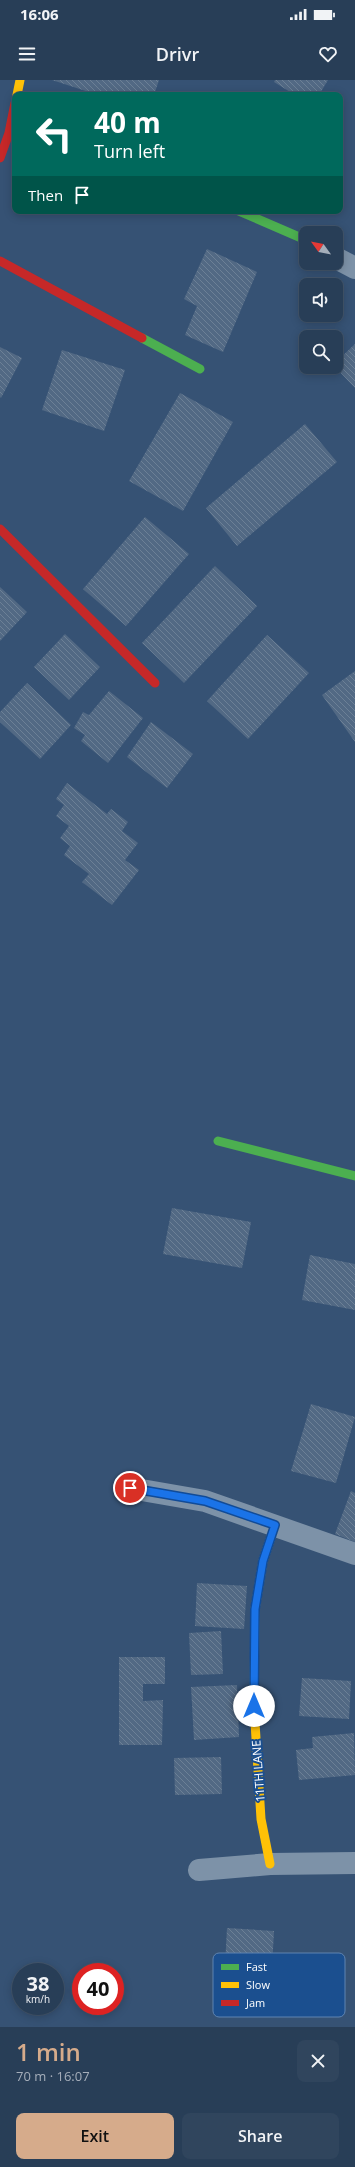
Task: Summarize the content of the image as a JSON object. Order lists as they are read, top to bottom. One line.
{"streets":{"street":["11TH LANE"]},"legend":["Fast","Slow","Jam"],"north":"top left","page":{"status":"16:06","header":"Drivr","turn":["40 m","Turn left"],"then":"Then","speed":"38 km/h","limit":"40","heading":["1 min","70 m · 16:07"],"buttons":["Exit","Share"]}}
